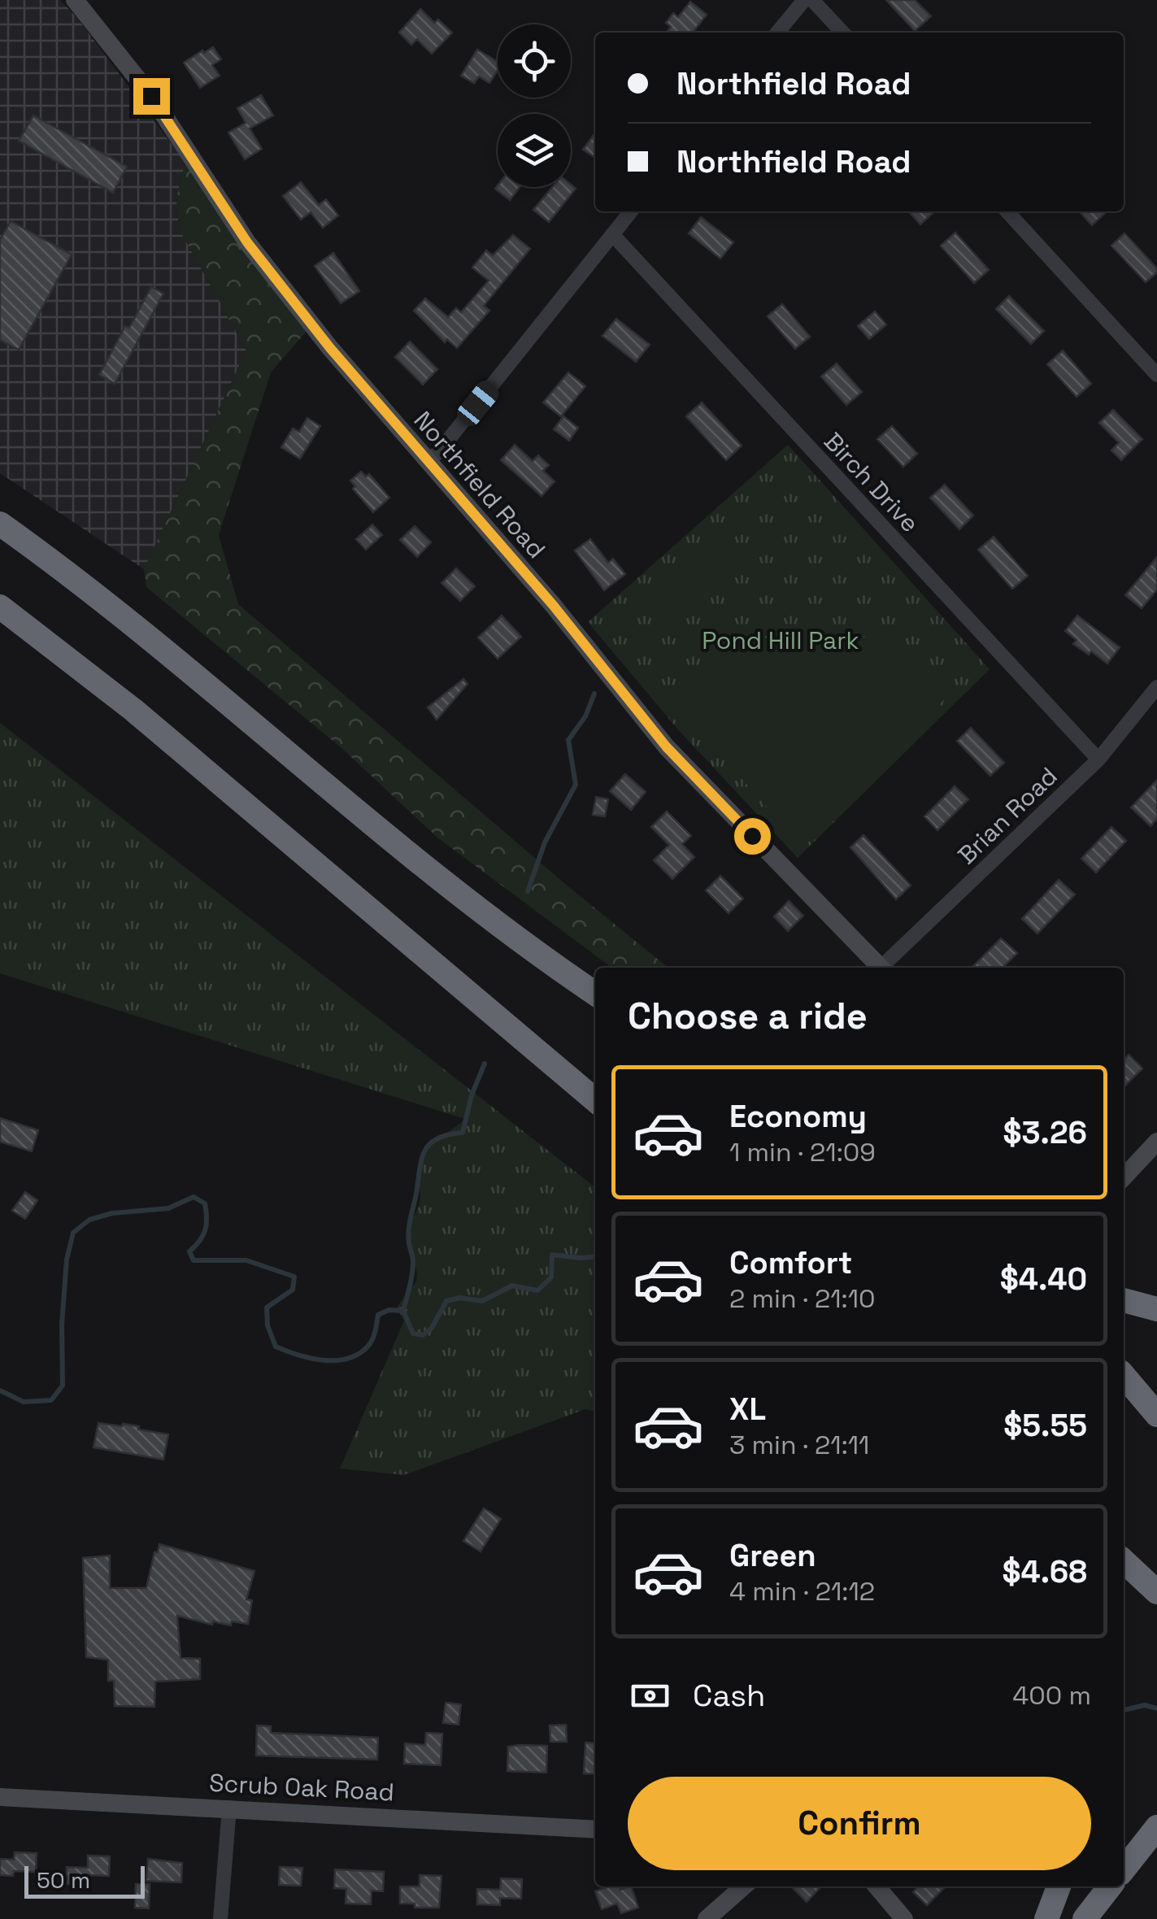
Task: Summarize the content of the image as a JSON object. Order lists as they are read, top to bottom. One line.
{"streets":{"street":["Birch Drive","Northfield Road","Brian Road","Scrub Oak Road"]},"crossings":[["Birch Drive","Brian Road"]],"parks":["Pond Hill Park"],"scale_bar":"50 m","page":{"banner":["Northfield Road","Northfield Road"],"heading":"Choose a ride","list":[{"name":"Economy","note":"1 min · 21:09","value":"$3.26"},{"name":"Comfort","note":"2 min · 21:10","value":"$4.40"},{"name":"XL","note":"3 min · 21:11","value":"$5.55"},{"name":"Green","note":"4 min · 21:12","value":"$4.68"}],"pay":["Cash","400 m"],"buttons":"Confirm","scale":"50 m"}}
